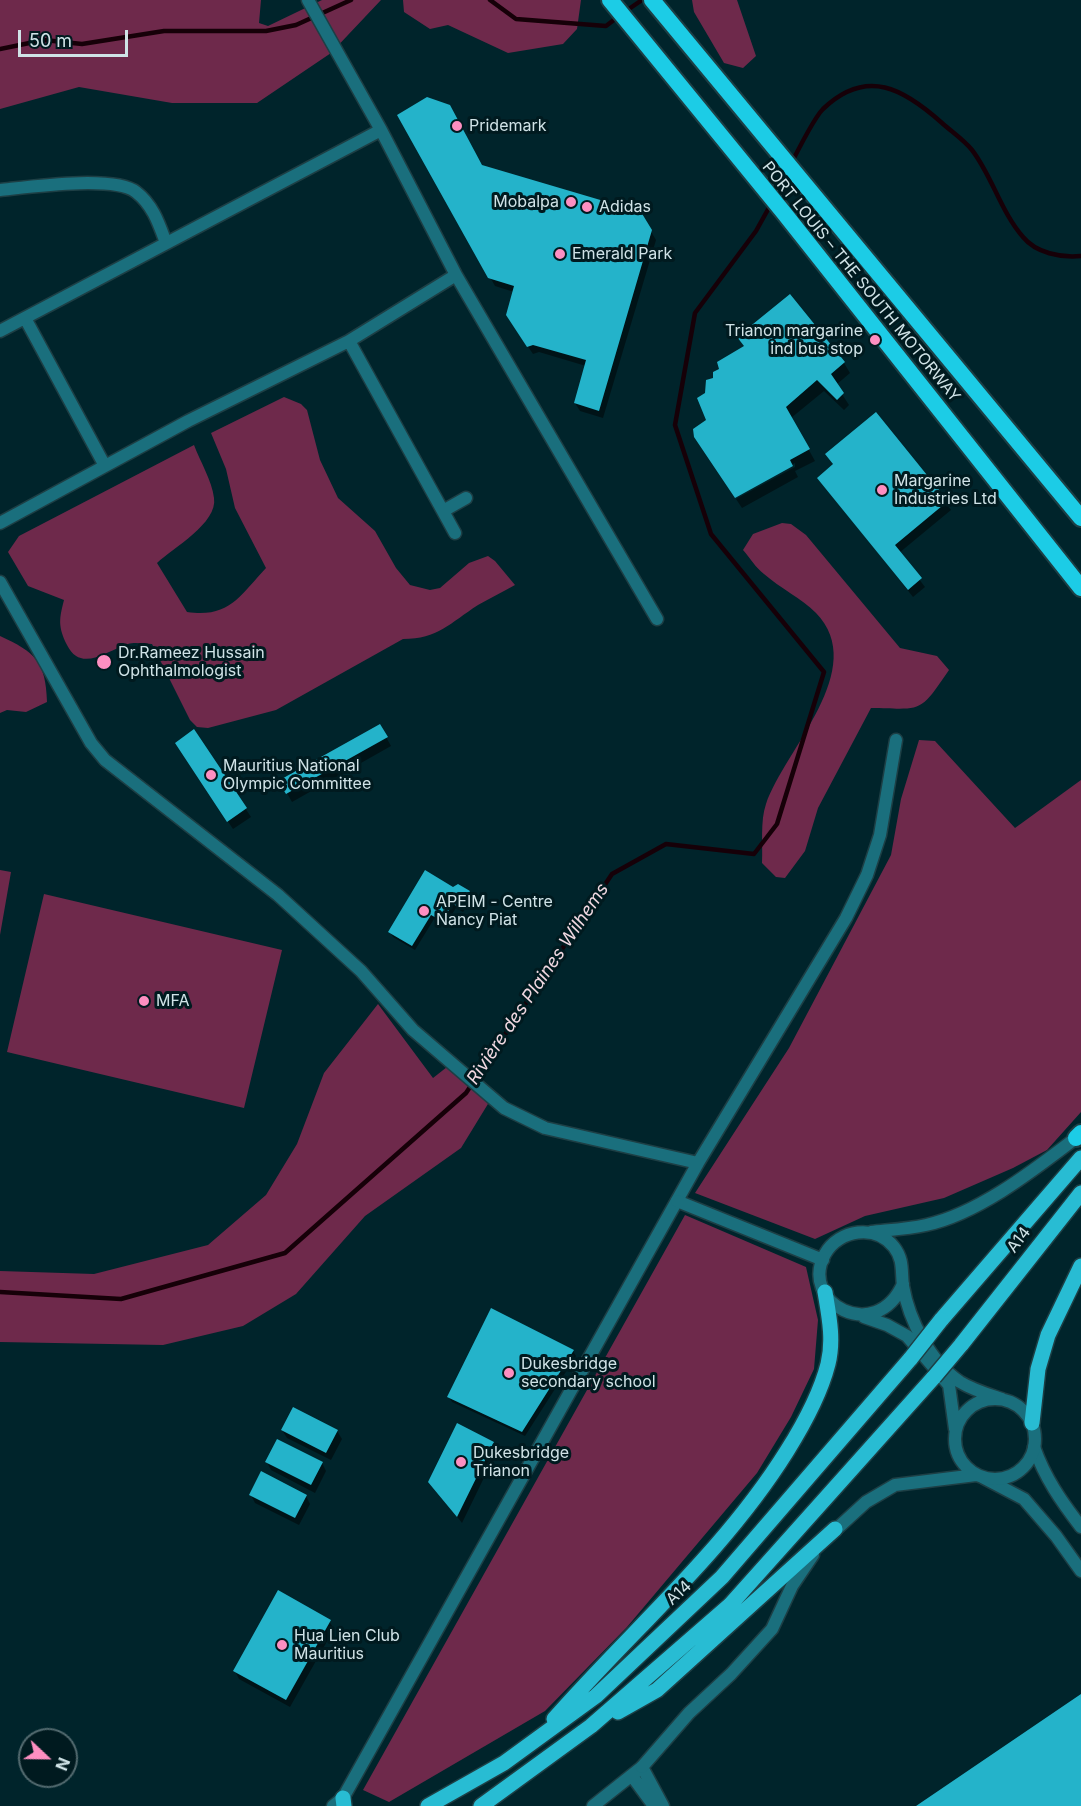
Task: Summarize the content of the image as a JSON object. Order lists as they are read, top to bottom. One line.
{"streets":{"highway":["PORT LOUIS – THE SOUTH MOTORWAY"],"main road":["A14"]},"water":["Rivière des Plaines Wilhems"],"places":["Pridemark","Mobalpa","Adidas","Emerald Park","Trianon margarine ind bus stop","Margarine Industries Ltd","Dr.Rameez Hussain Ophthalmologist","Mauritius National Olympic Committee","APEIM - Centre Nancy Piat","MFA","Dukesbridge secondary school","Dukesbridge Trianon","Hua Lien Club Mauritius"],"scale_bar":"50 m","north":"right"}
